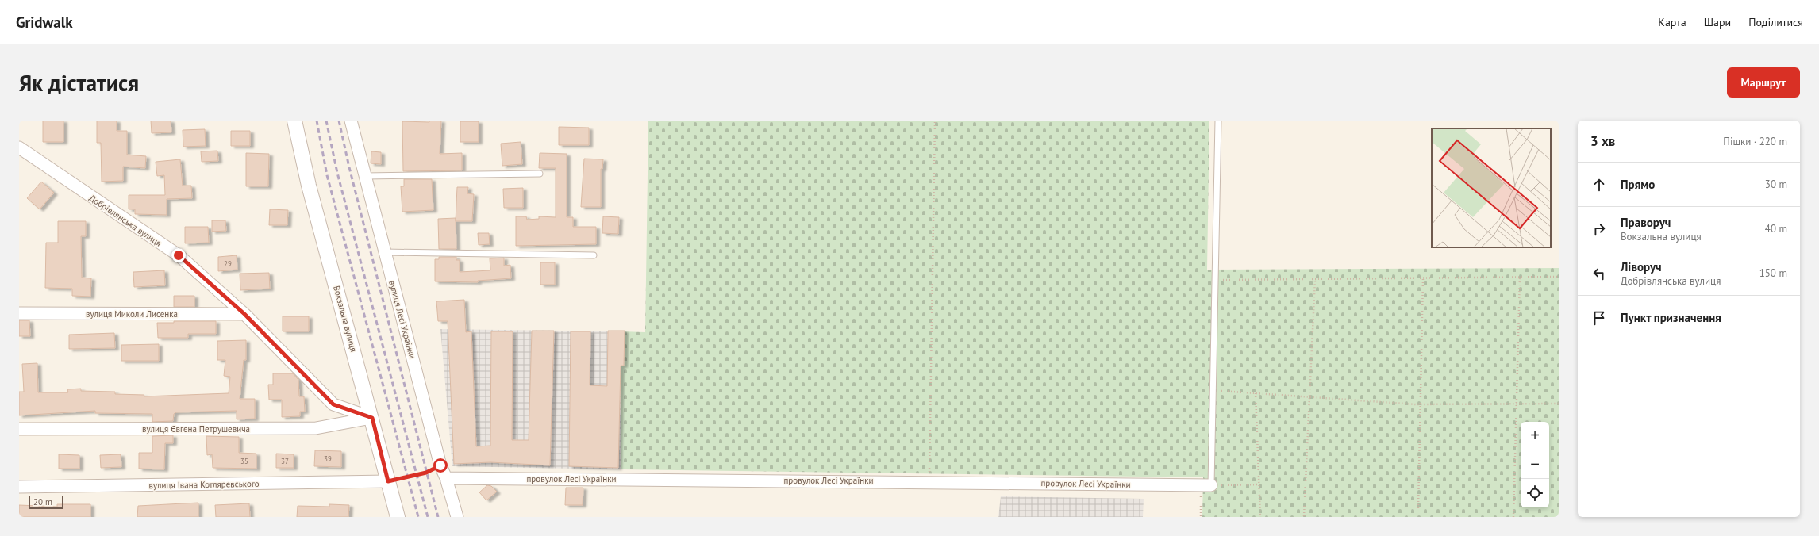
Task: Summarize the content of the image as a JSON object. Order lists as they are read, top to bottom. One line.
{"streets":{"street":["Добрівлянська вулиця","вулиця Миколи Лисенка","Вокзальна вулиця","вулиця Лесі Українки","вулиця Євгена Петрушевича","провулок Лесі Українки","вулиця Івана Котляревського"]},"crossings":[["Добрівлянська вулиця","вулиця Миколи Лисенка"],["Добрівлянська вулиця","Вокзальна вулиця"],["Добрівлянська вулиця","вулиця Євгена Петрушевича"],["Вокзальна вулиця","вулиця Євгена Петрушевича"],["Вокзальна вулиця","вулиця Івана Котляревського"],["вулиця Лесі Українки","провулок Лесі Українки"]],"house_numbers":["29","39","35","37"],"scale_bar":"20 m","page":{"header":"Gridwalk","nav":["Карта","Шари","Поділитися"],"buttons":"Маршрут","title":"Як дістатися","heading":["3 хв","Пішки · 220 m"],"list":[["Прямо","30 m"],["Праворуч","Вокзальна вулиця","40 m"],["Ліворуч","Добрівлянська вулиця","150 m"],"Пункт призначення"],"map_buttons":["+","−"],"scale":"20 m"}}
